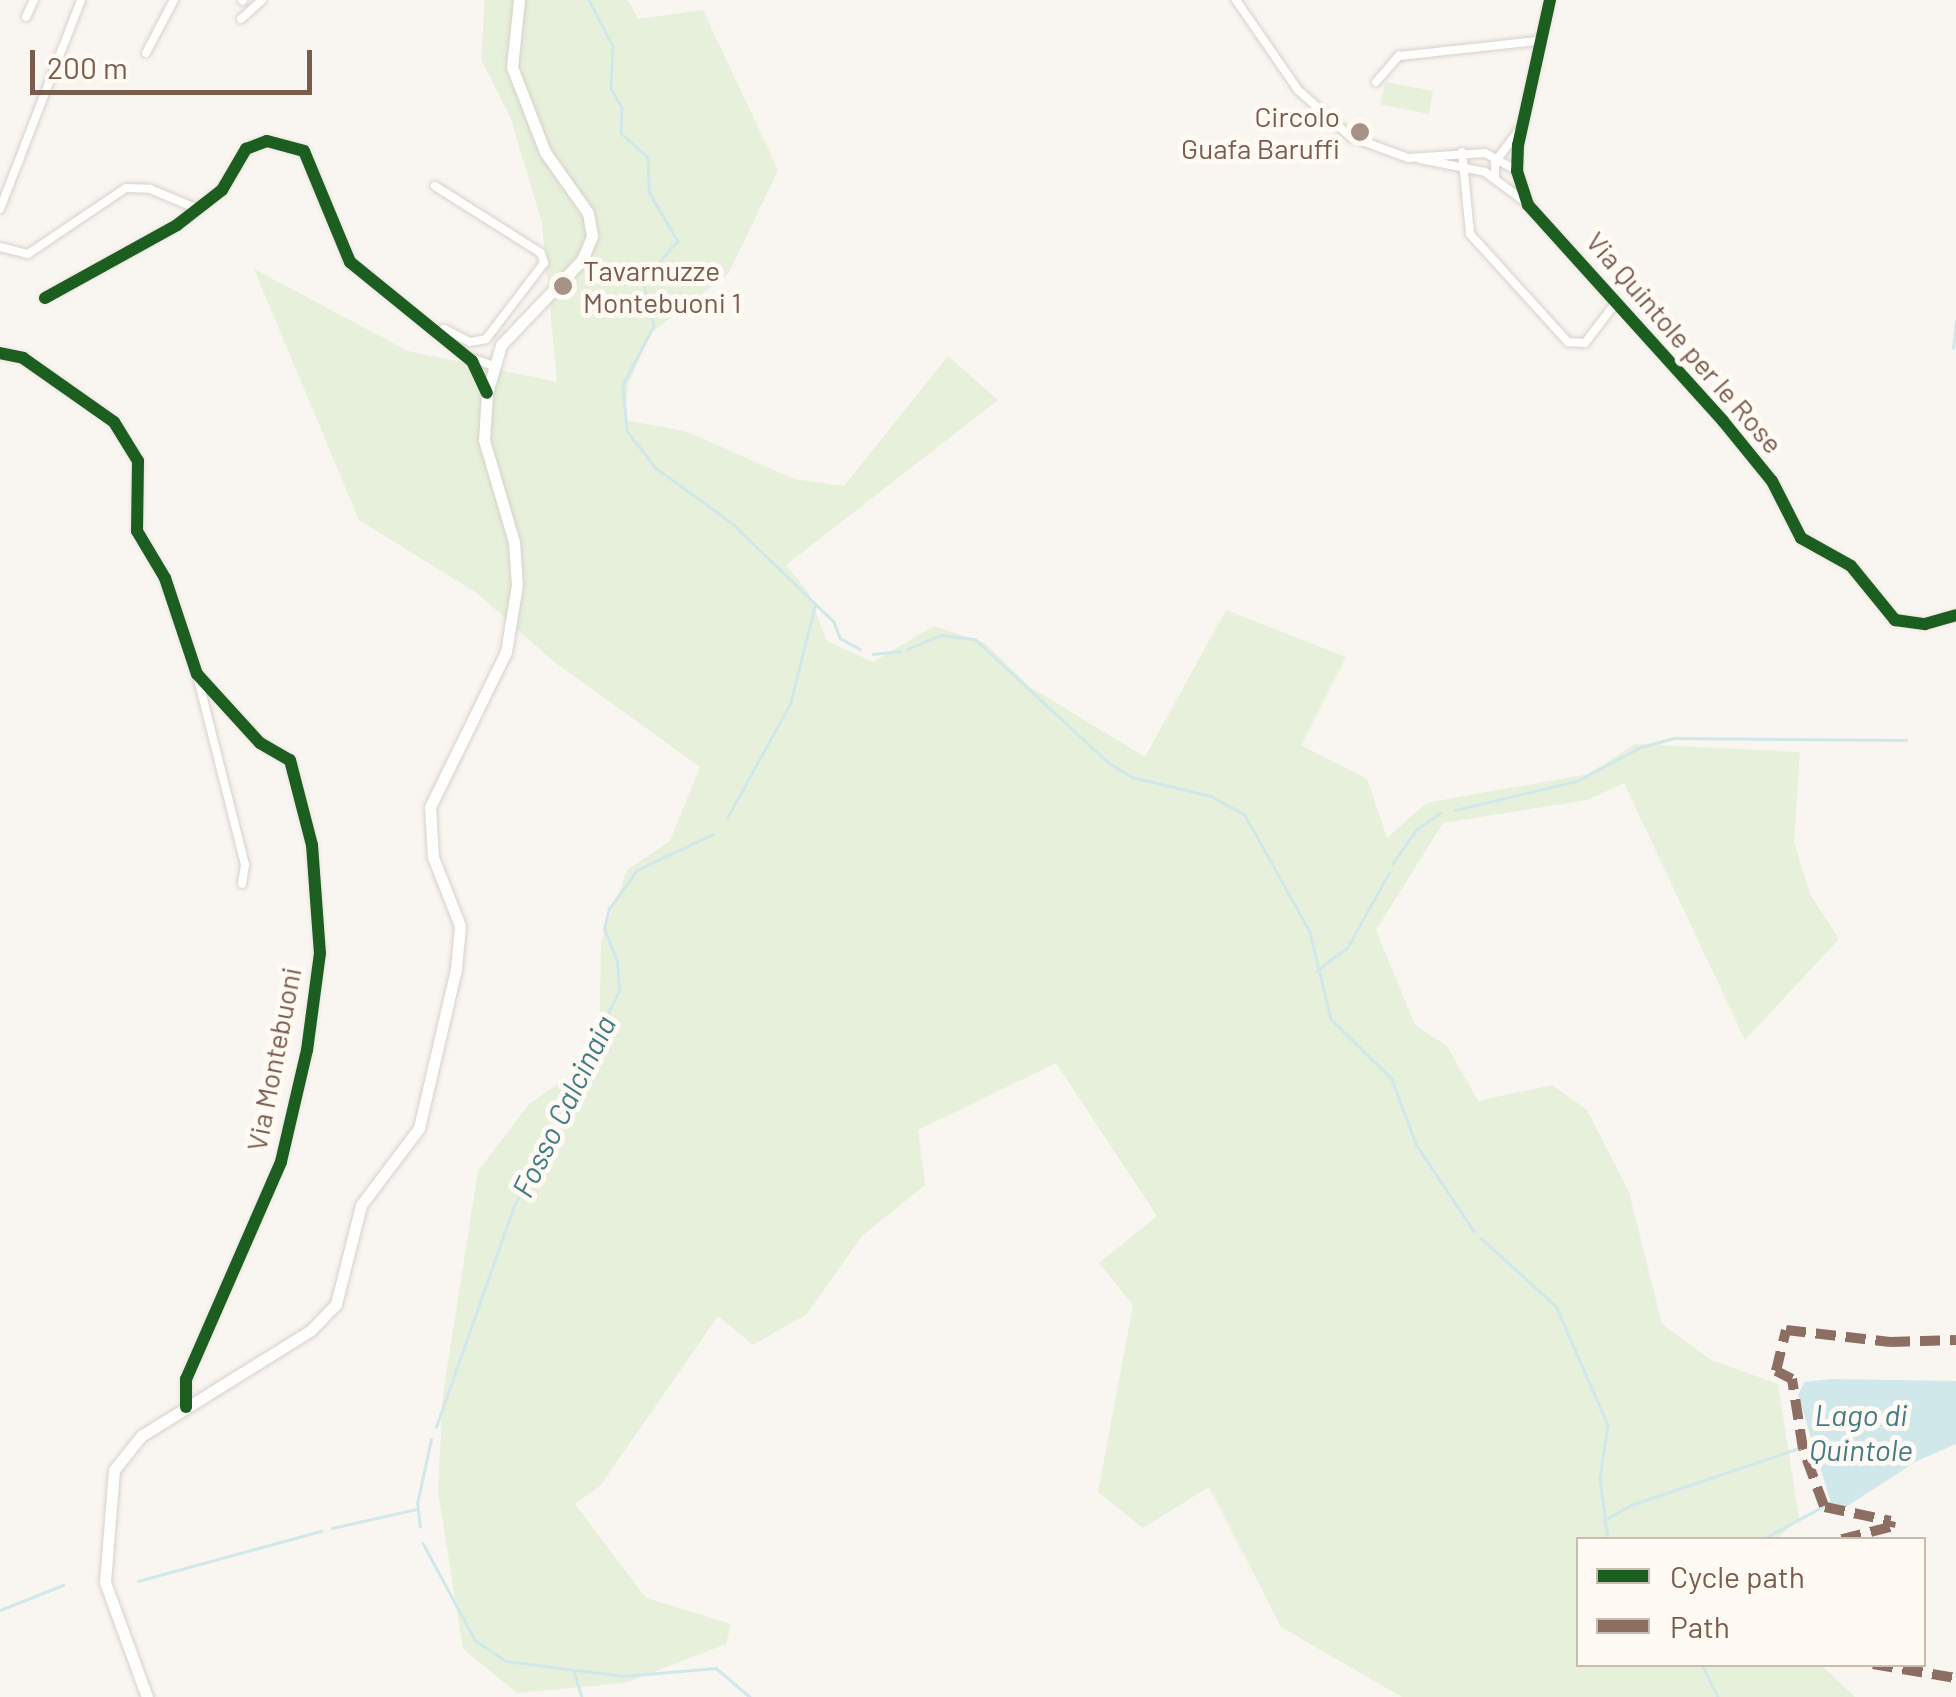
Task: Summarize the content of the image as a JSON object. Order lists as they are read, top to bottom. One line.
{"streets":{"street":["Via Quintole per le Rose","Via Montebuoni"]},"water":["Fosso Calcinaia","Lago di Quintole"],"places":["Circolo Guafa Baruffi","Tavarnuzze Montebuoni 1"],"legend":["Cycle path","Path"],"scale_bar":"200 m"}
